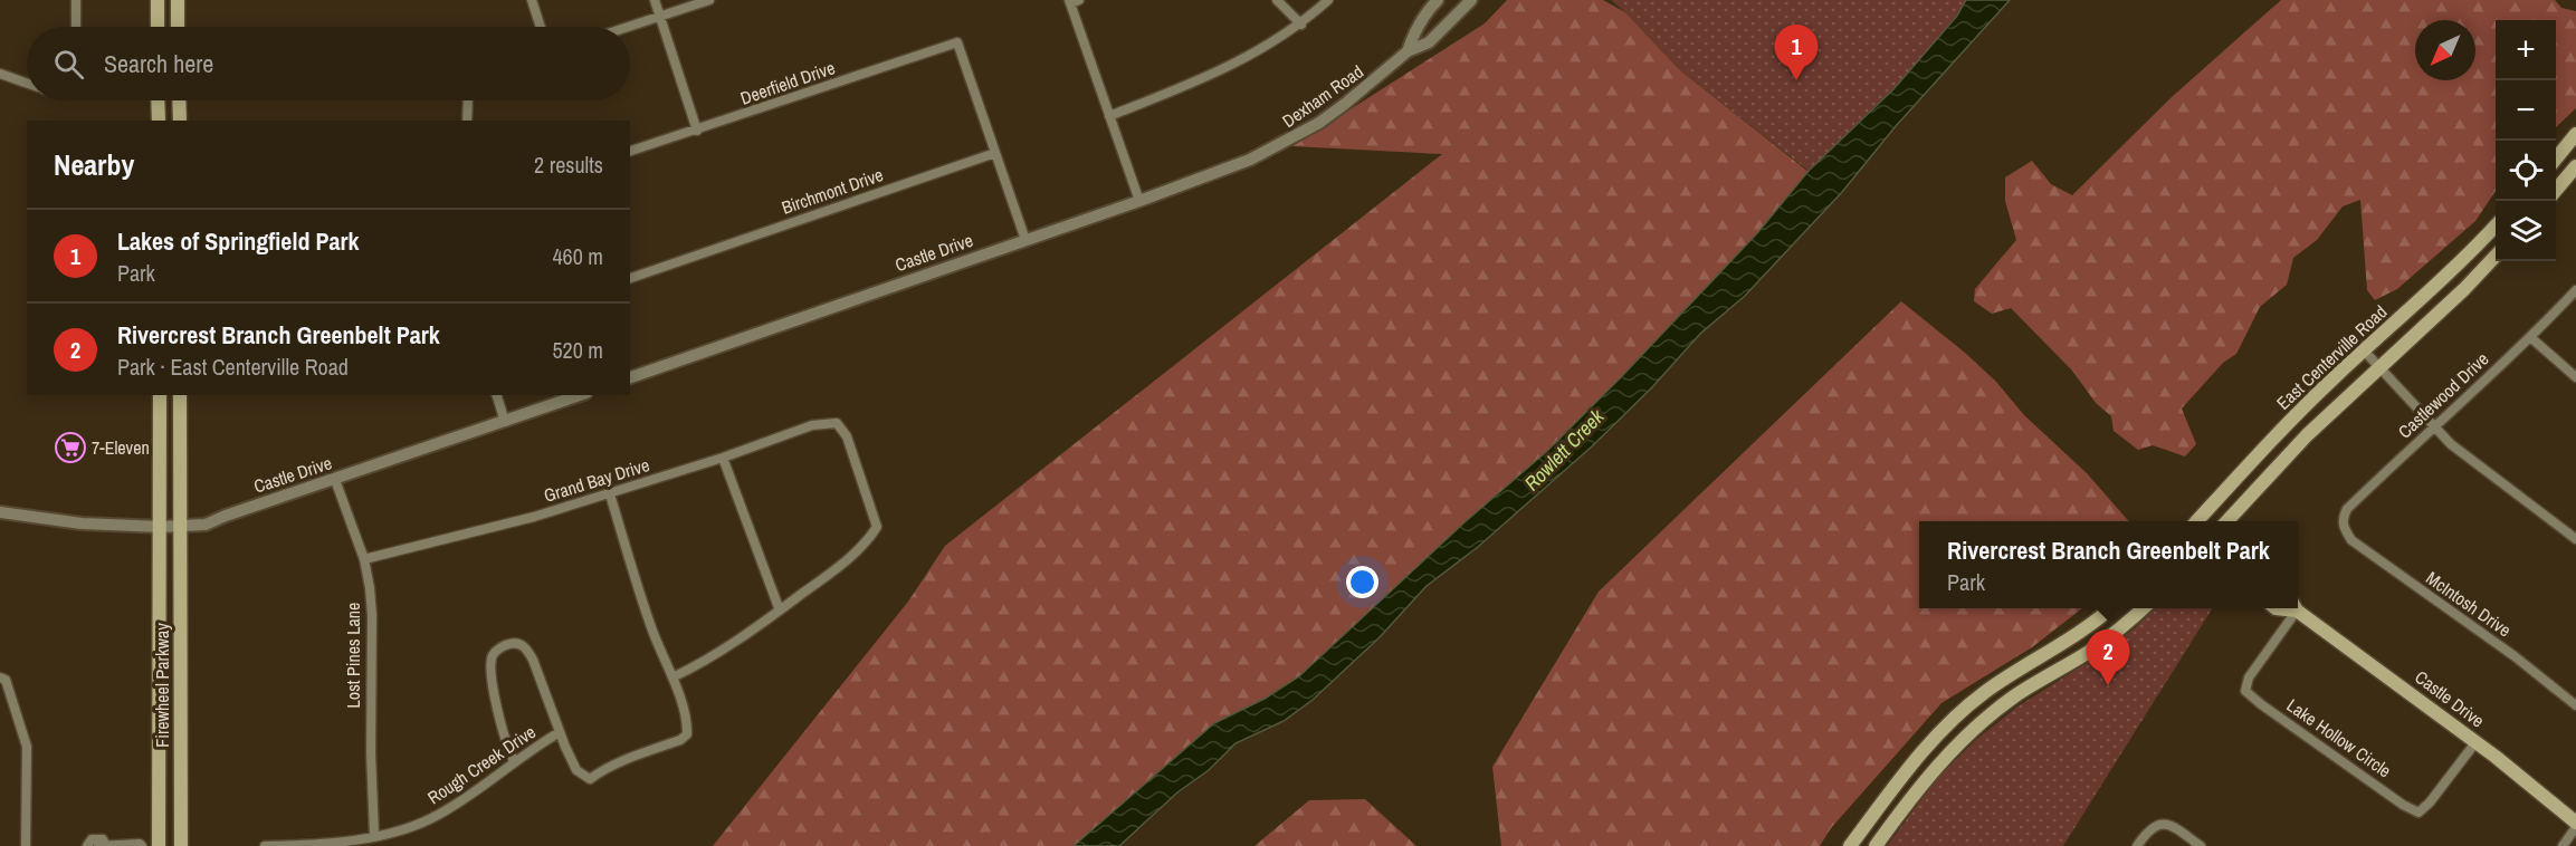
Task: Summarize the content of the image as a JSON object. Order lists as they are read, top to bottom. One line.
{"streets":{"main road":["Castle Drive","East Centerville Road","Firewheel Parkway"],"street":["Deerfield Drive","Dexham Road","Birchmont Drive","Castlewood Drive","Grand Bay Drive","McIntosh Drive","Lost Pines Lane","Lake Hollow Circle","Rough Creek Drive"]},"crossings":[["Deerfield Drive","Birchmont Drive"],["Dexham Road","Castle Drive"],["Castle Drive","Lost Pines Lane"],["Castle Drive","Firewheel Parkway"],["Castle Drive","Lake Hollow Circle"],["Castlewood Drive","McIntosh Drive"],["Grand Bay Drive","Lost Pines Lane"],["Lost Pines Lane","Rough Creek Drive"]],"water":["Rowlett Creek"],"places":{"supermarket":["7-Eleven"]},"north":"bottom left","page":{"map_buttons":["+","−"],"pins":["1","2"],"search":"Search here","heading":["Nearby","2 results"],"list":[{"mark":"1","name":"Lakes of Springfield Park","note":"Park","value":"460 m"},{"mark":"2","name":"Rivercrest Branch Greenbelt Park","note":"Park · East Centerville Road","value":"520 m"}],"popup":["Rivercrest Branch Greenbelt Park","Park"]}}
